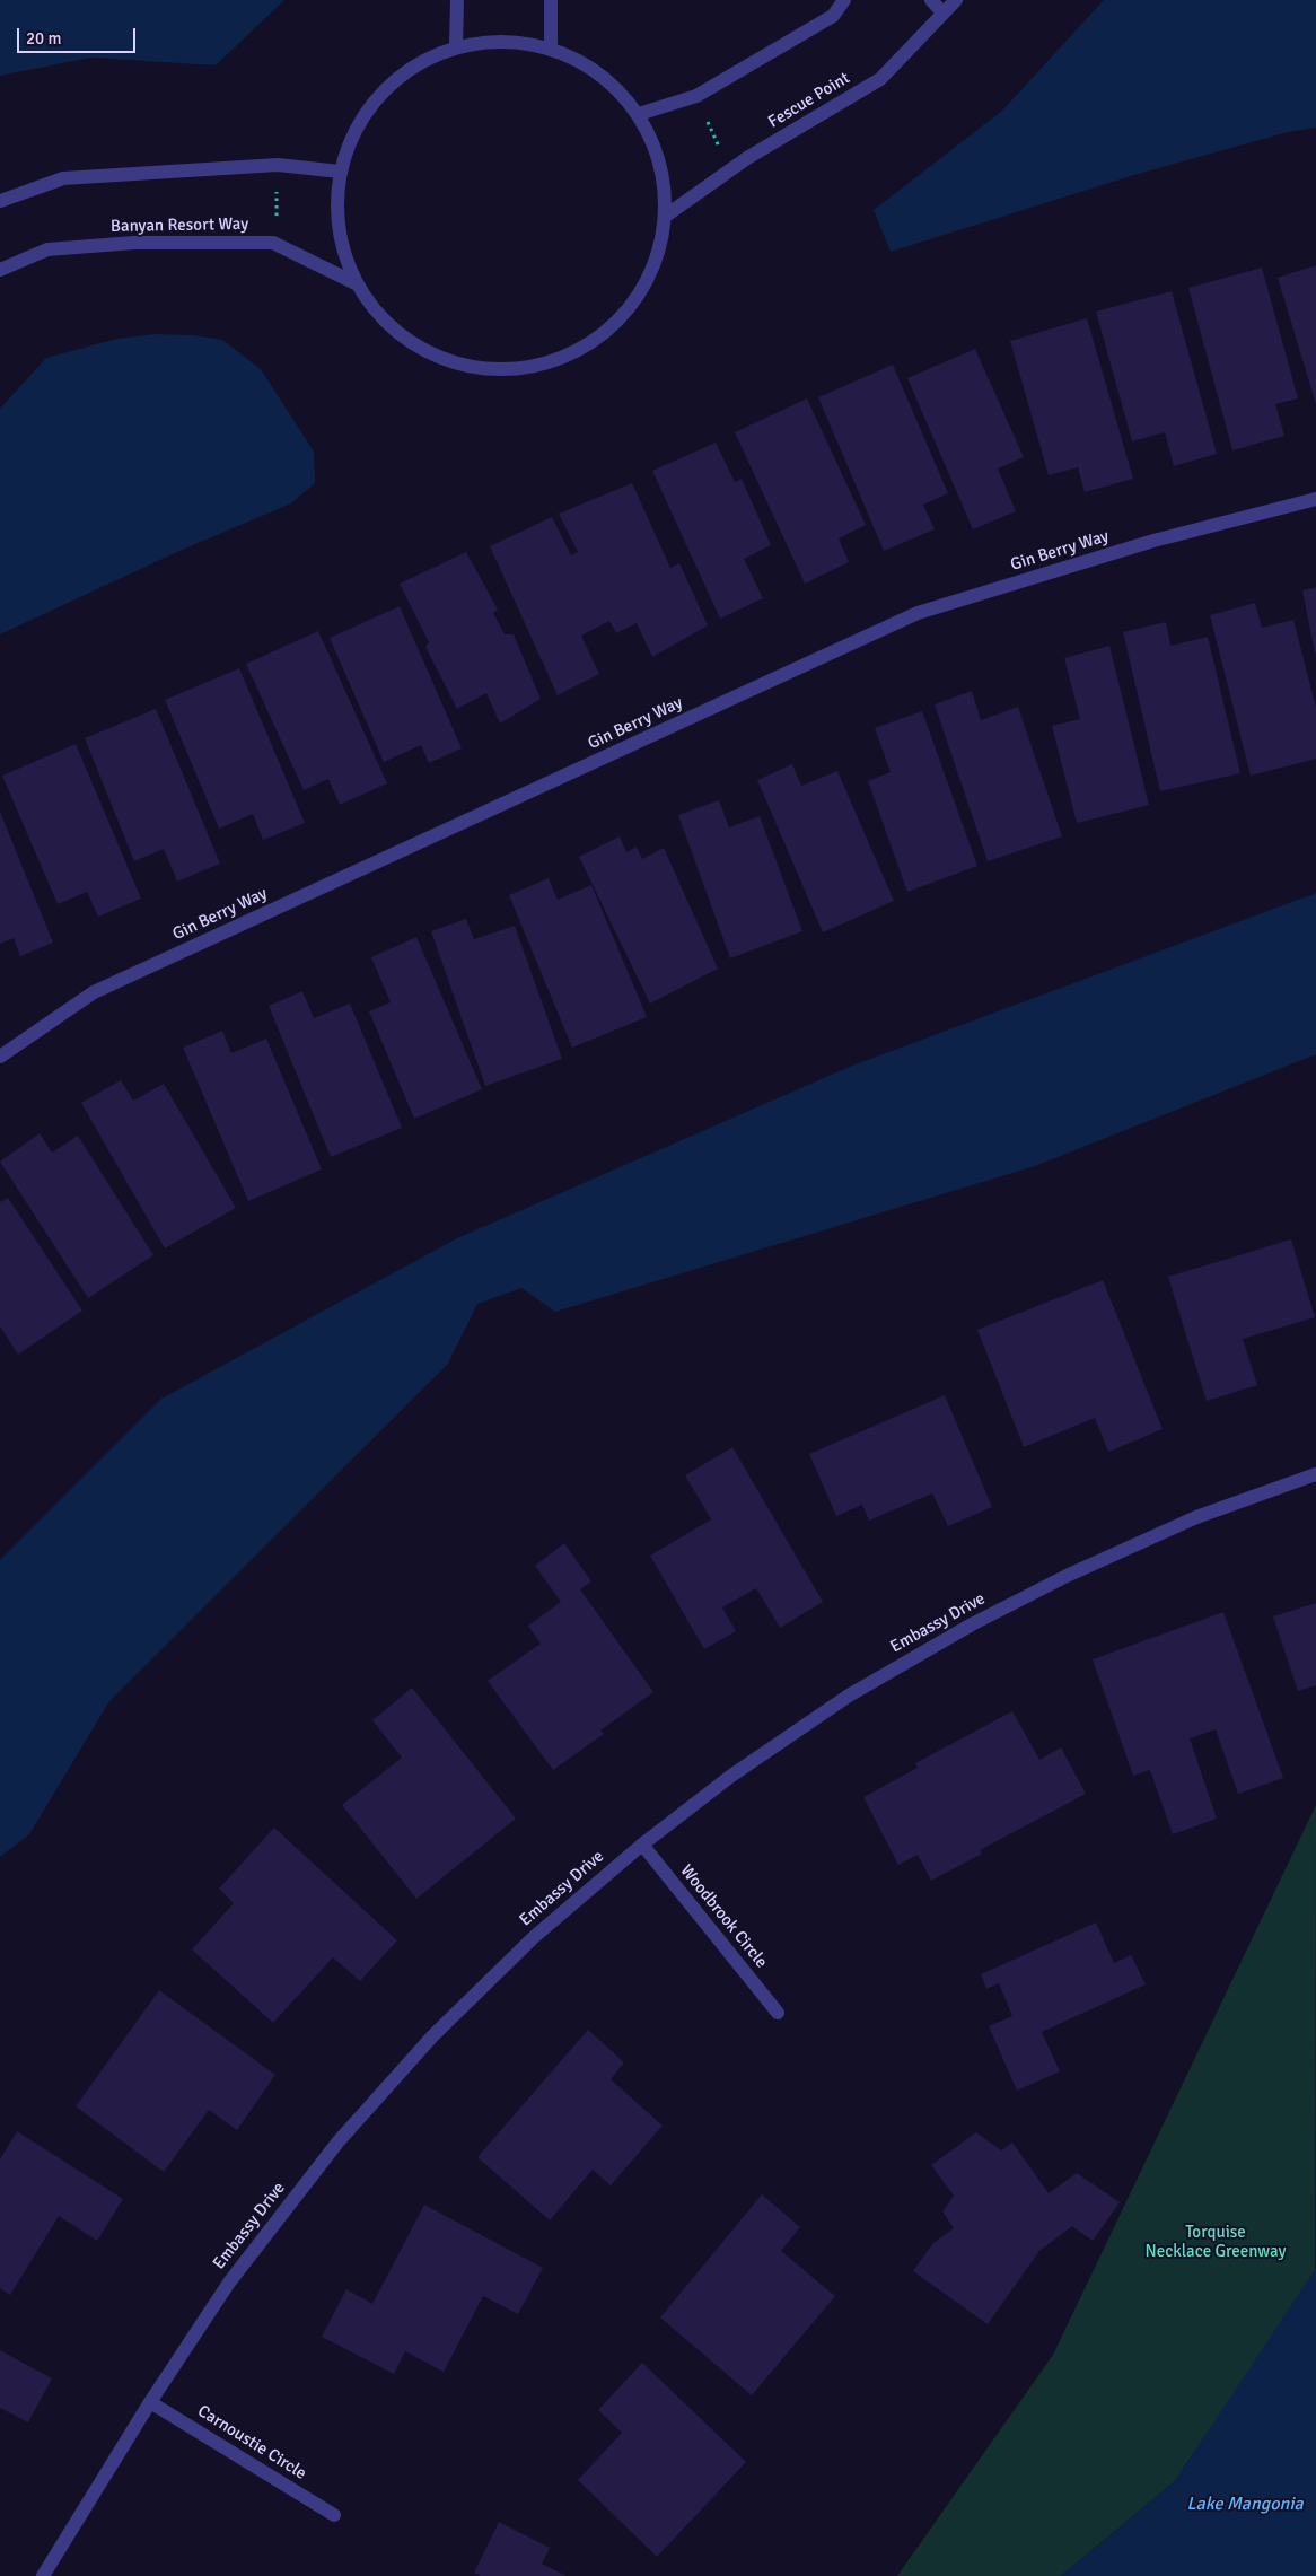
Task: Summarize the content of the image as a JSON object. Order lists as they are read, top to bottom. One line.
{"streets":{"street":["Fescue Point","Banyan Resort Way","Gin Berry Way","Embassy Drive","Woodbrook Circle","Carnoustie Circle"]},"crossings":[["Embassy Drive","Woodbrook Circle"],["Embassy Drive","Carnoustie Circle"]],"water":["Lake Mangonia"],"parks":["Torquise Necklace Greenway"],"scale_bar":"20 m"}
